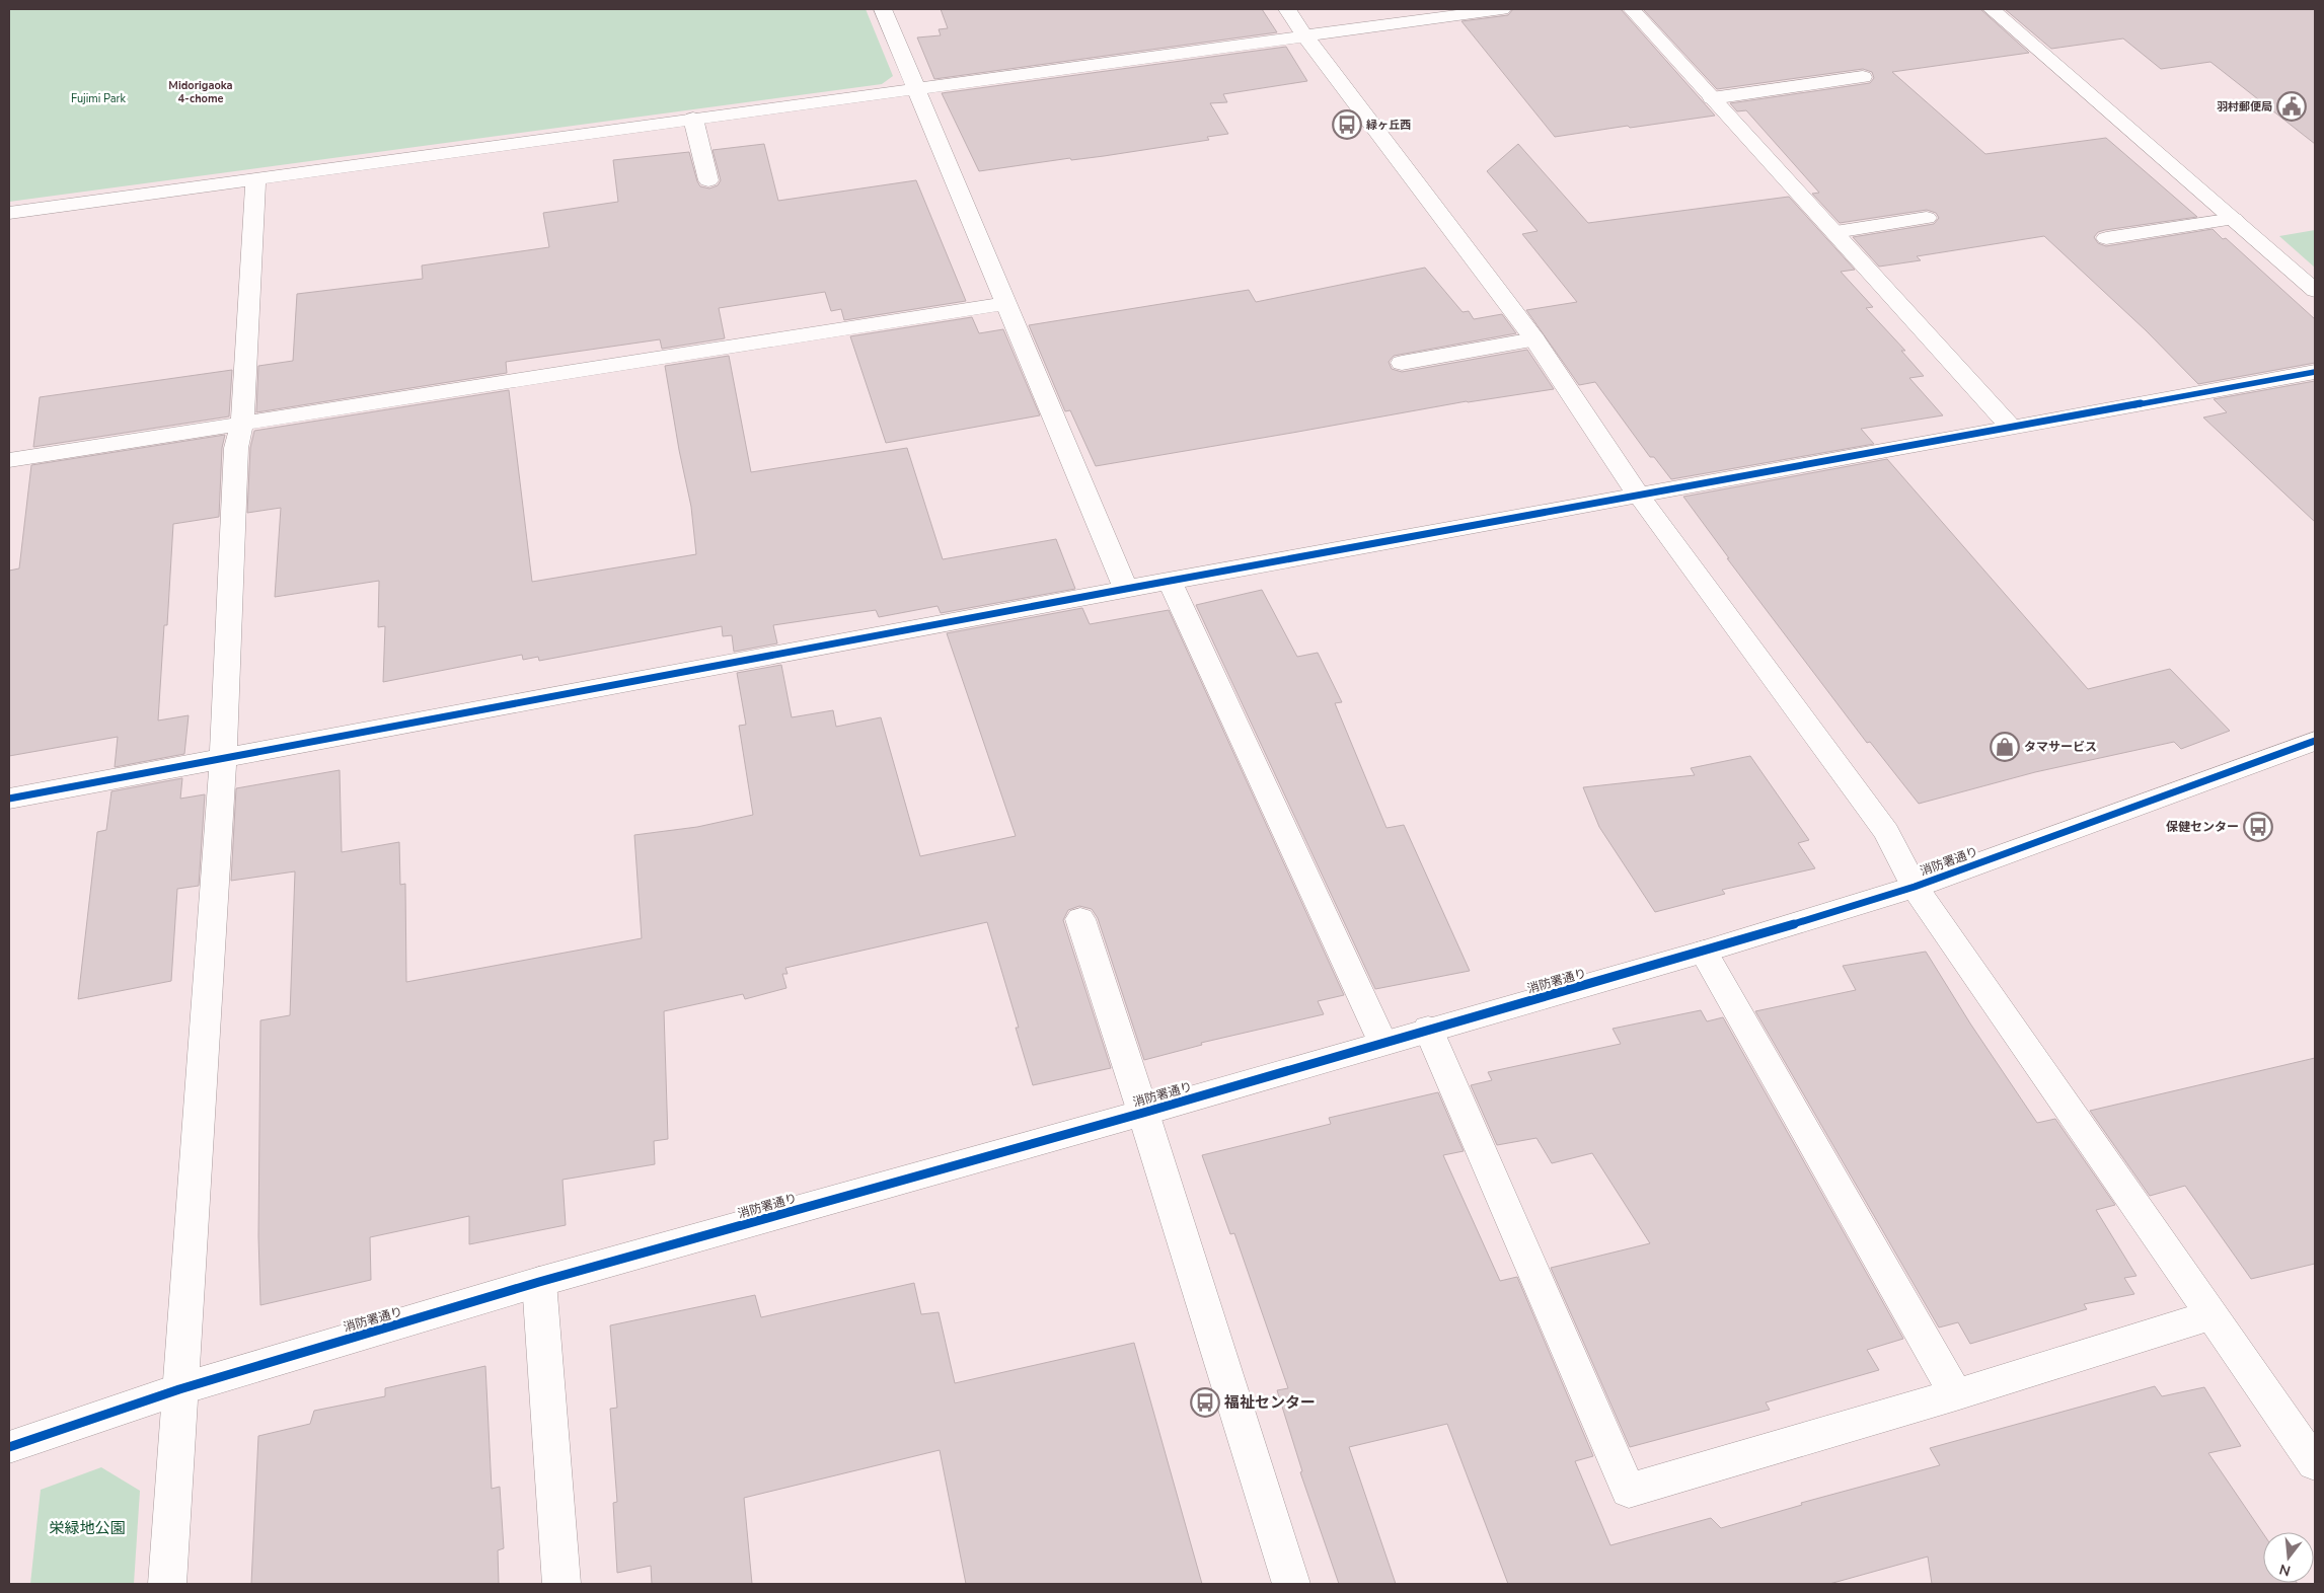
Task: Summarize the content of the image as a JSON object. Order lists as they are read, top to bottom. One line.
{"streets":{"street":["消防署通り"]},"districts":["Midorigaoka 4-chome"],"parks":["Fujimi Park","栄緑地公園"],"places":{"public building":["羽村郵便局"],"bus stop":["緑ヶ丘西","保健センター","福祉センター"],"shop":["タマサービス"]},"north":"bottom"}
